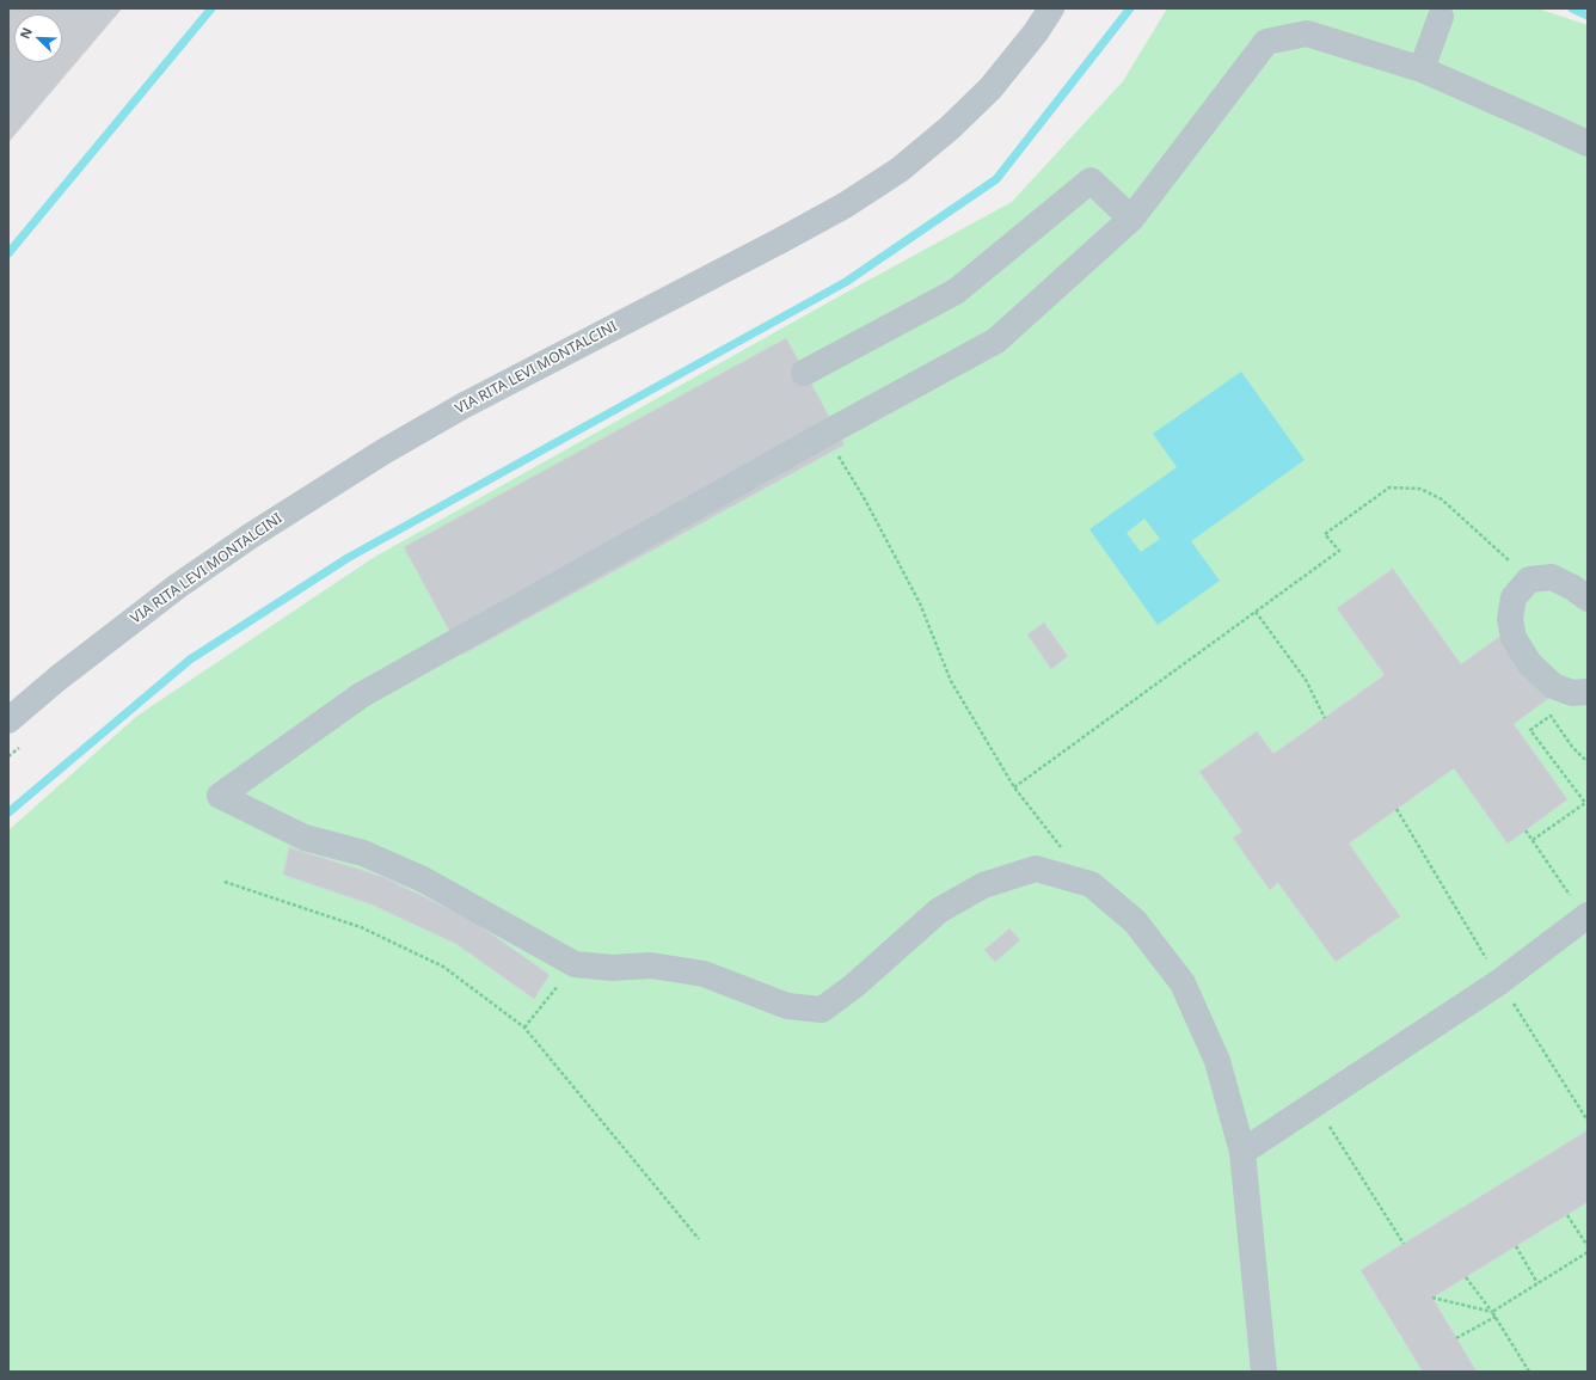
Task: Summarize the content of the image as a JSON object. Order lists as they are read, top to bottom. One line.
{"streets":{"street":["VIA RITA LEVI MONTALCINI"]},"north":"top left"}
